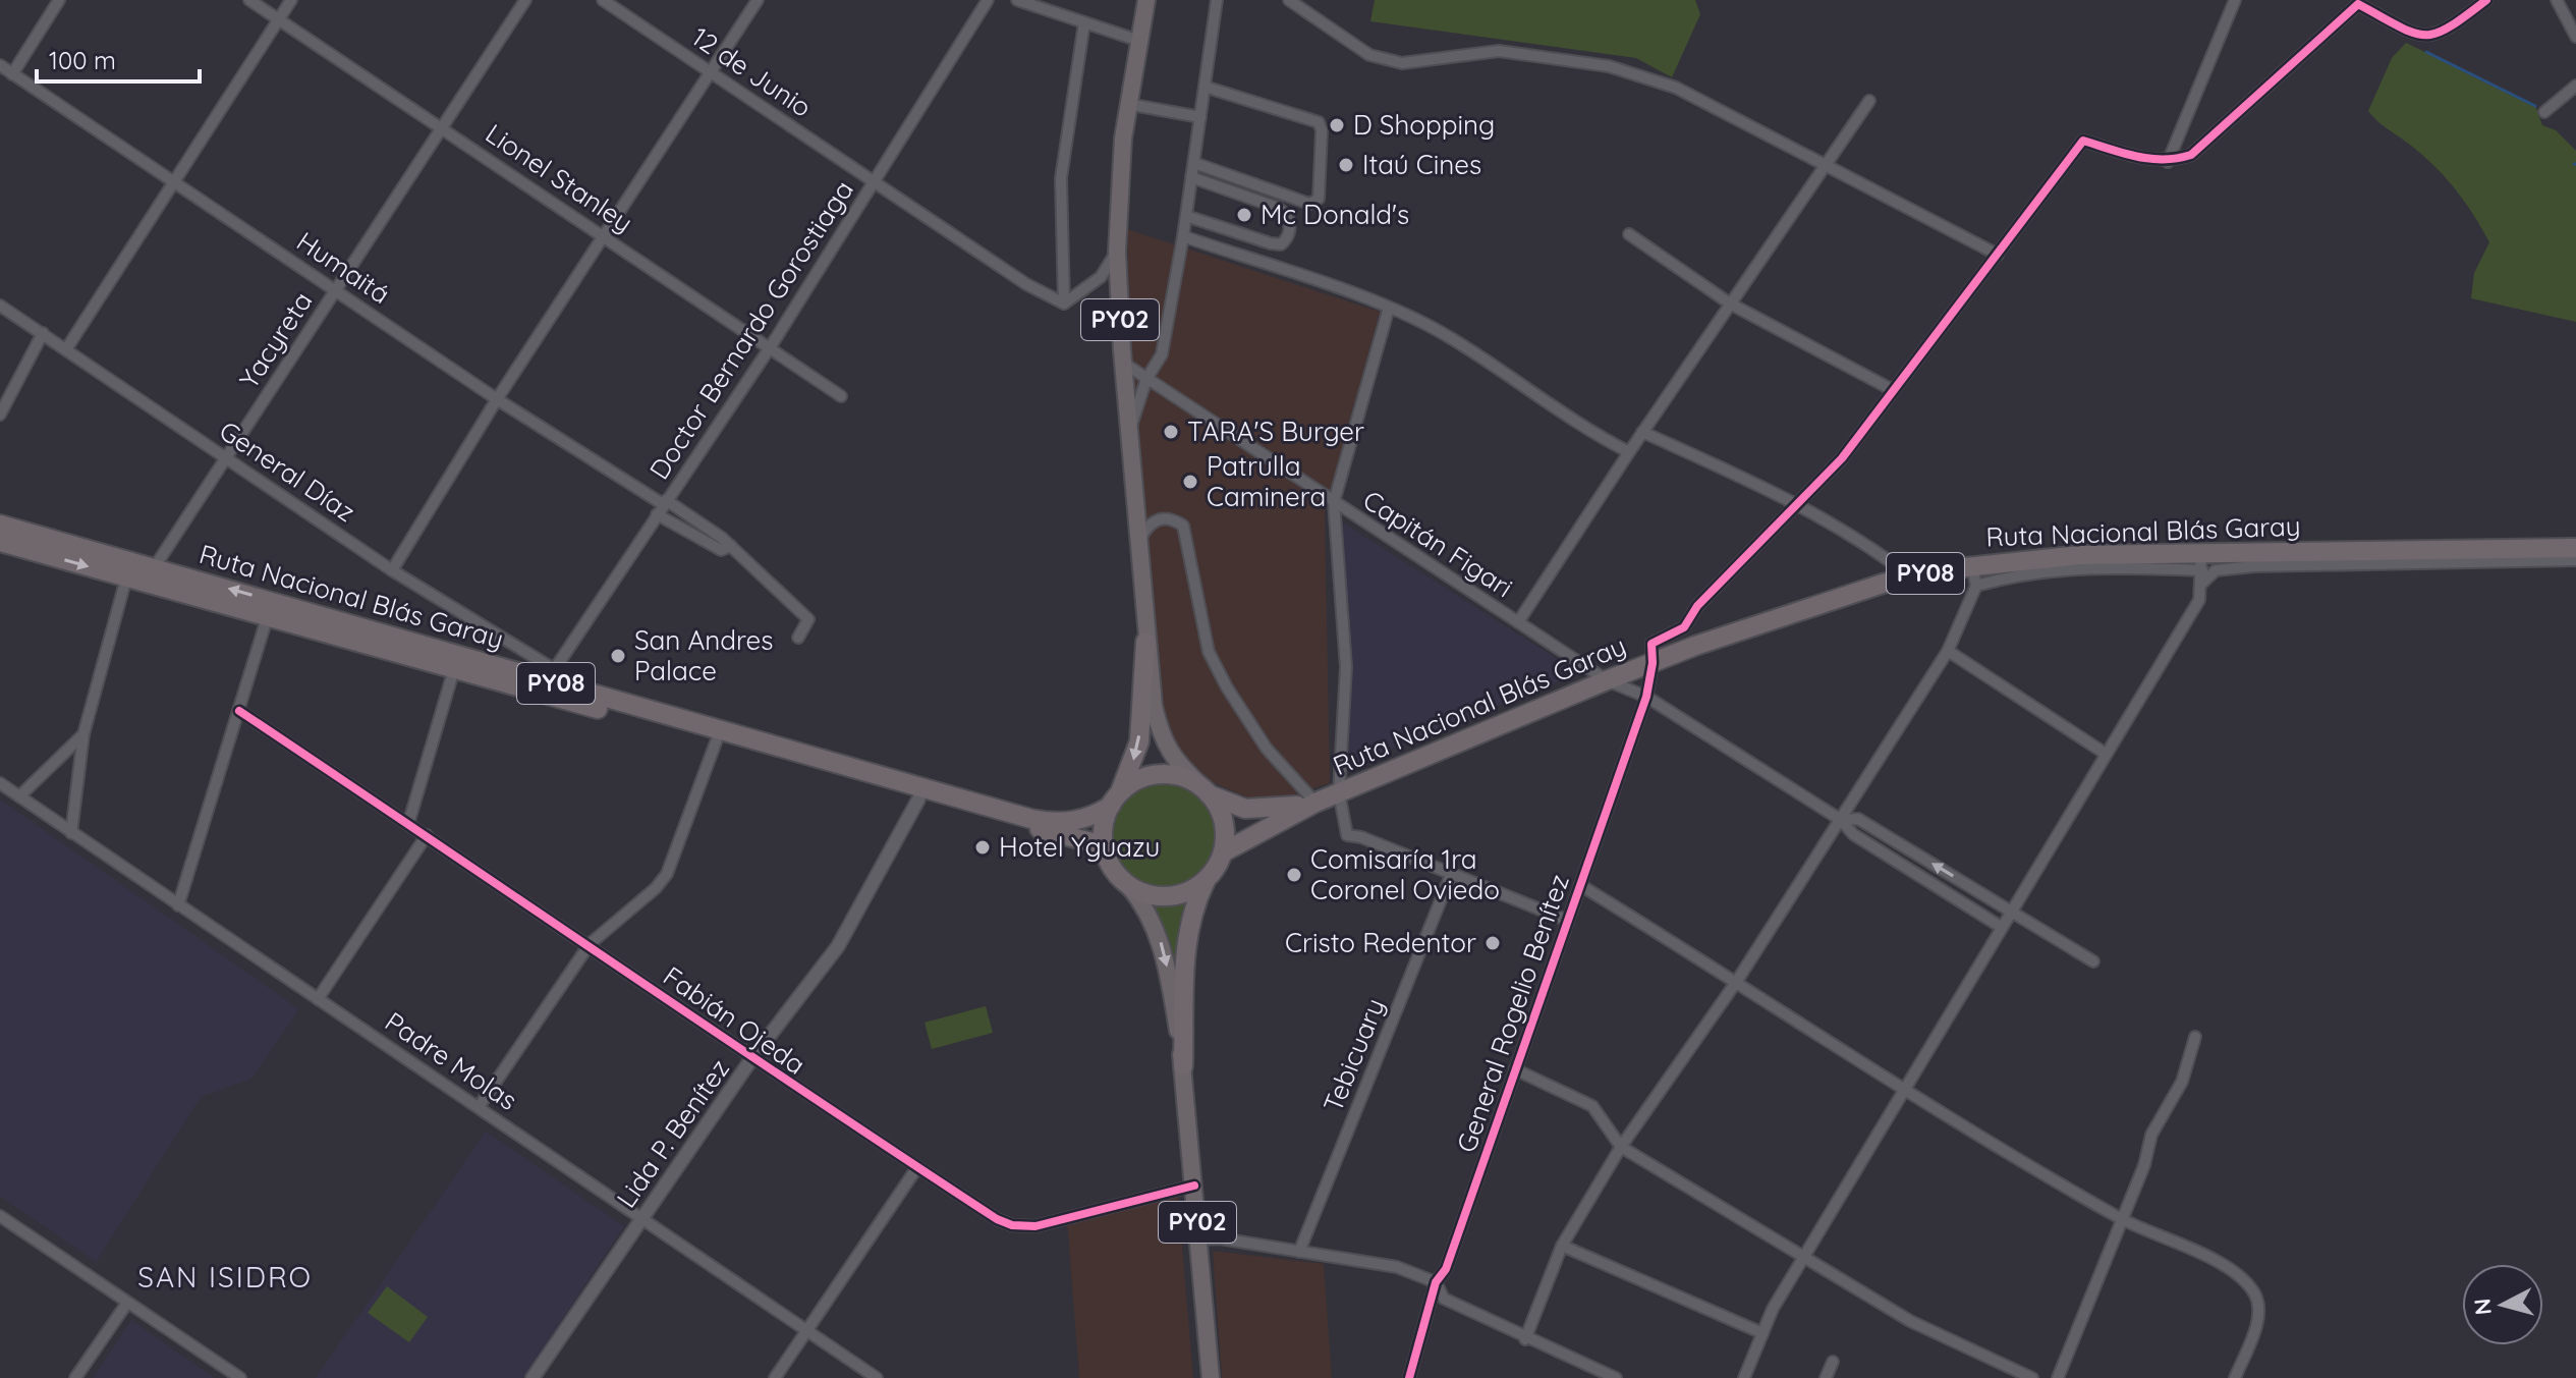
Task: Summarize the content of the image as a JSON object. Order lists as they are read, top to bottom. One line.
{"streets":{"highway":["PY02","Ruta Nacional Blás Garay","PY08"],"street":["12 de Junio","Lionel Stanley","Humaitá","Doctor Bernardo Gorostiaga","Yacyreta","General Díaz","Capitán Figari","General Rogelio Benítez","Fabián Ojeda","Tebicuary","Padre Molas","Lida P. Benítez"]},"crossings":[["12 de Junio","Doctor Bernardo Gorostiaga"],["Lionel Stanley","Doctor Bernardo Gorostiaga"],["Lionel Stanley","Yacyreta"],["Humaitá","Doctor Bernardo Gorostiaga"],["Humaitá","Yacyreta"],["PY02","Ruta Nacional Blás Garay"],["PY02","Capitán Figari"],["PY02","Fabián Ojeda"],["Doctor Bernardo Gorostiaga","General Díaz"],["Doctor Bernardo Gorostiaga","Ruta Nacional Blás Garay"],["Yacyreta","General Díaz"],["Yacyreta","Ruta Nacional Blás Garay"],["General Díaz","Ruta Nacional Blás Garay"],["Ruta Nacional Blás Garay","Capitán Figari"],["Ruta Nacional Blás Garay","General Rogelio Benítez"],["Ruta Nacional Blás Garay","Lida P. Benítez"],["Capitán Figari","General Rogelio Benítez"],["Fabián Ojeda","Lida P. Benítez"],["Padre Molas","Lida P. Benítez"]],"districts":["SAN ISIDRO"],"places":["D Shopping","Itaú Cines","Mc Donald's","TARA'S Burger","Patrulla Caminera","San Andres Palace","Hotel Yguazu","Comisaría 1ra Coronel Oviedo","Cristo Redentor"],"scale_bar":"100 m","north":"left"}
